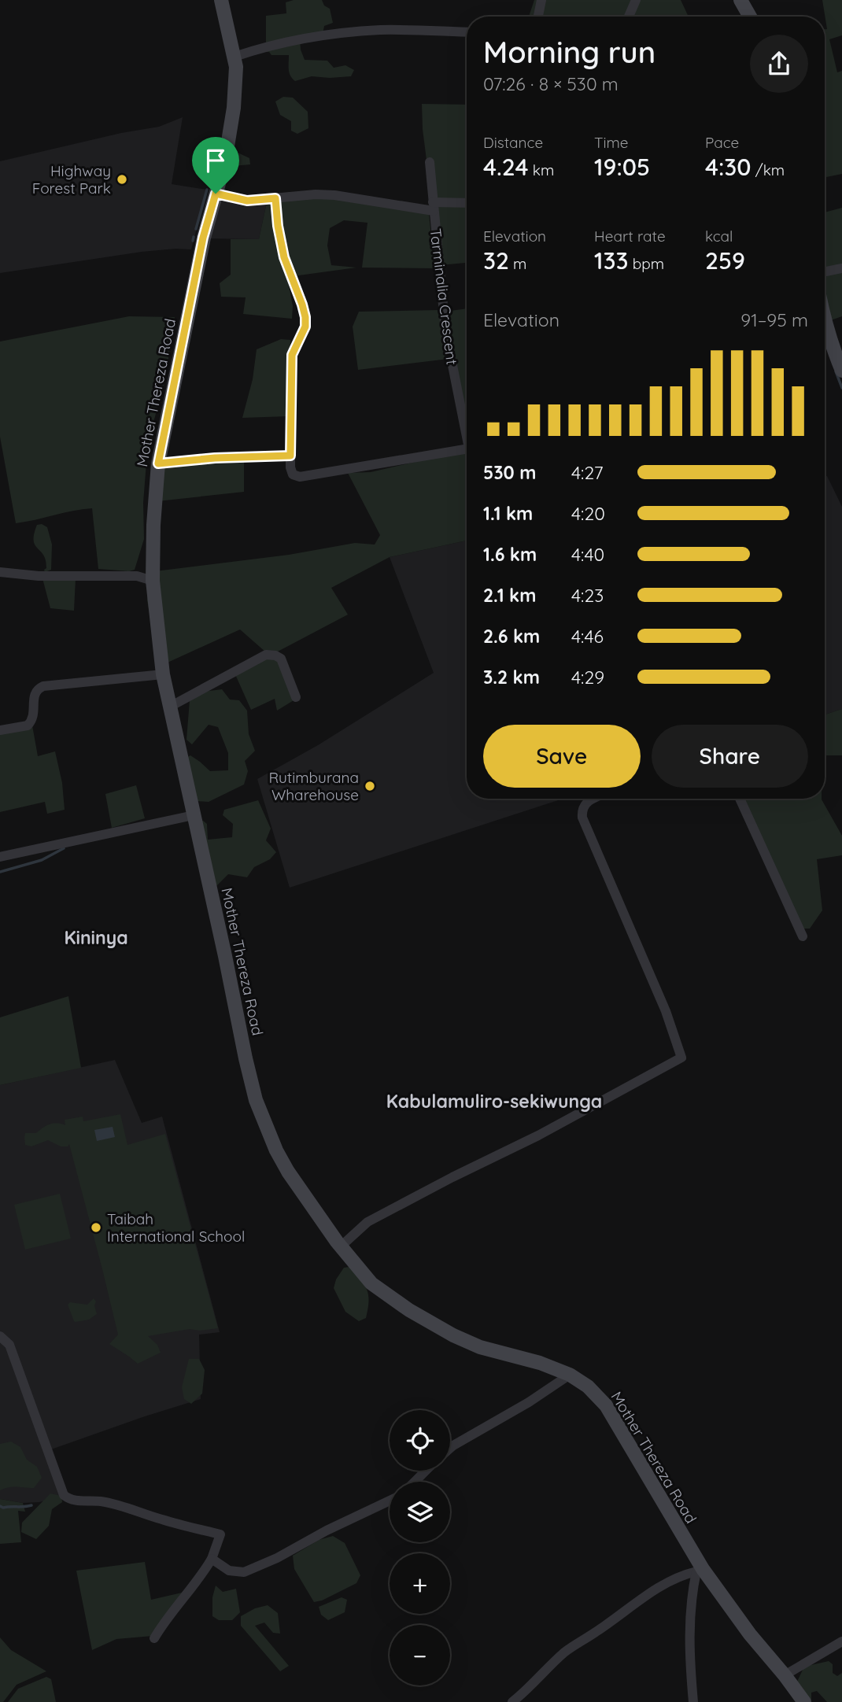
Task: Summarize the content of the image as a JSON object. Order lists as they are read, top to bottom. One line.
{"streets":{"street":["Tarminalia Crescent","Mother Thereza Road"]},"districts":["Kininya","Kabulamuliro-sekiwunga"],"places":["Highway Forest Park","Rutimburana Wharehouse","Taibah International School"],"page":{"heading":["Morning run","07:26 · 8 × 530 m"],"stats":[["Distance","4.24 km"],["Time","19:05"],["Pace","4:30 /km"],["Elevation","32 m"],["Heart rate","133 bpm"],["kcal","259"]],"chart":["Elevation","91–95 m"],"list":[{"name":"530 m","note":"4:27"},{"name":"1.1 km","note":"4:20"},{"name":"1.6 km","note":"4:40"},{"name":"2.1 km","note":"4:23"},{"name":"2.6 km","note":"4:46"},{"name":"3.2 km","note":"4:29"}],"buttons":["Save","Share"],"map_buttons":["+","−"]}}
